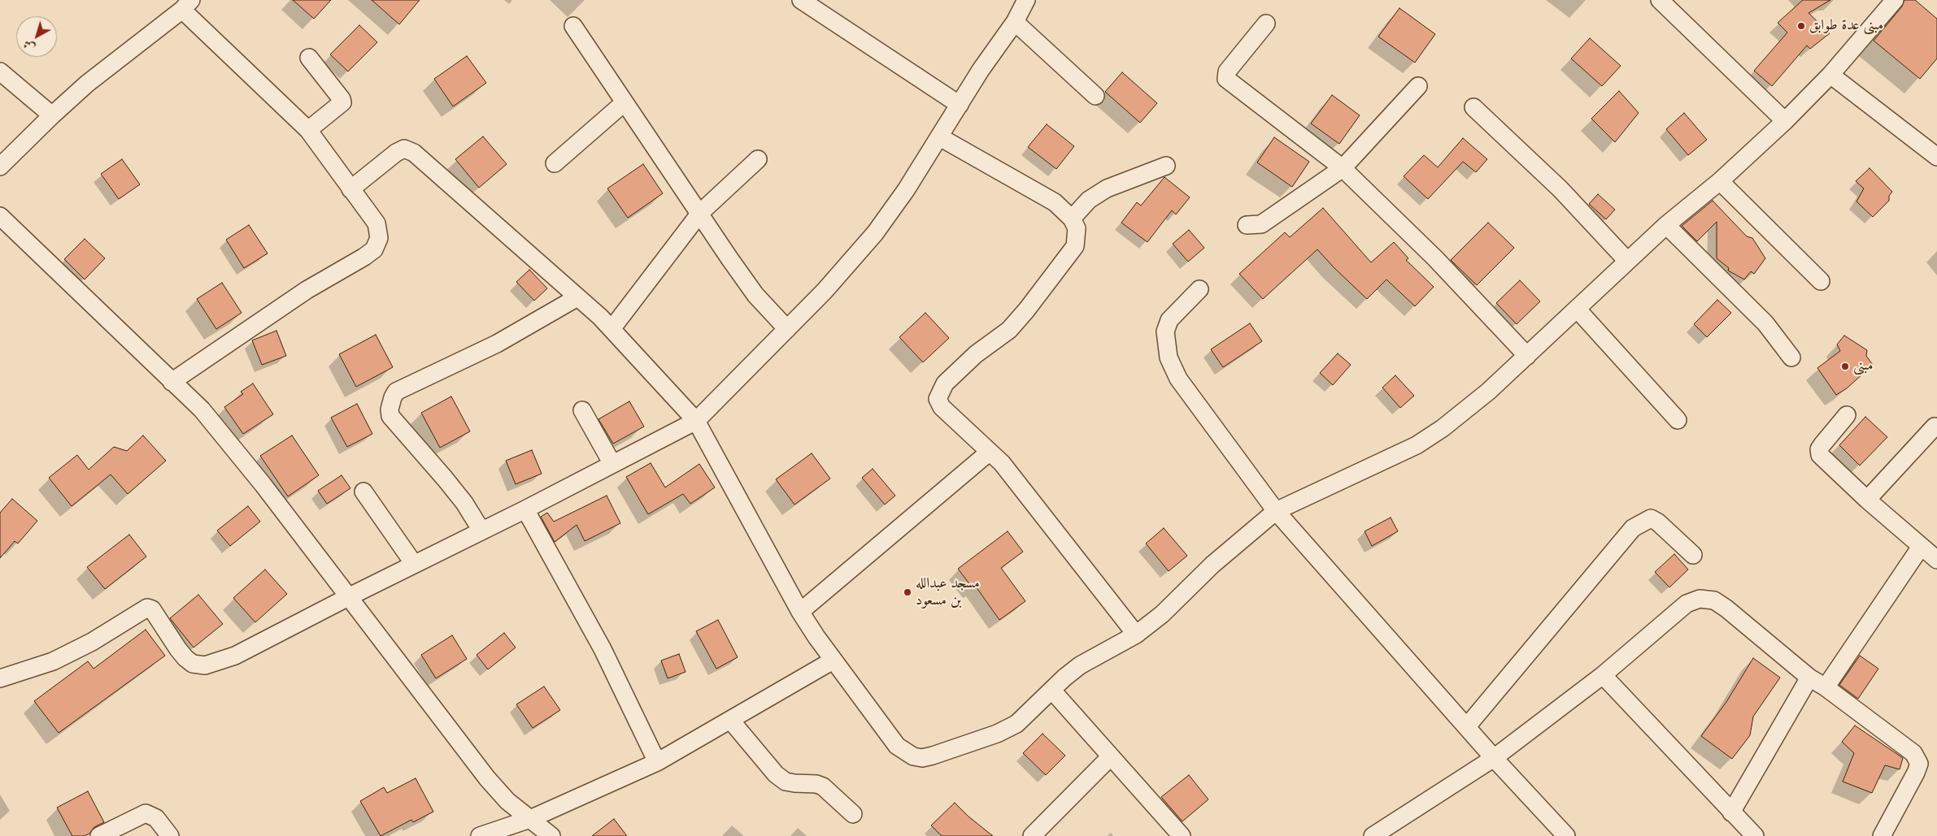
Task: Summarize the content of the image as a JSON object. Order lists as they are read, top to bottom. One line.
{"places":["مبنى عدة طوابق","مبنى","مسجد عبدالله بن مسعود"],"north":"bottom left"}
